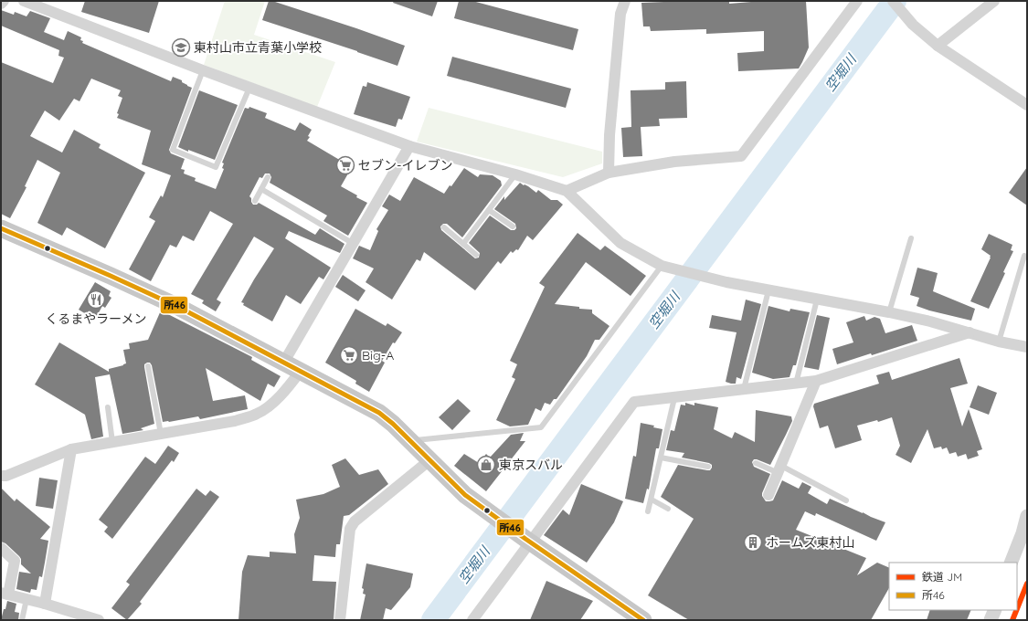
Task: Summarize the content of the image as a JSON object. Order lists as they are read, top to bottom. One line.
{"water":["空堀川"],"places":{"school or university":["東村山市立青葉小学校"],"supermarket":["セブン-イレブン","Big-A"],"restaurant":["くるまやラーメン"],"shop":["東京スバル"],"building":["ホームズ東村山"]},"lines":["transit line 所46","rail line JM"],"legend":["鉄道 JM","所46"]}
